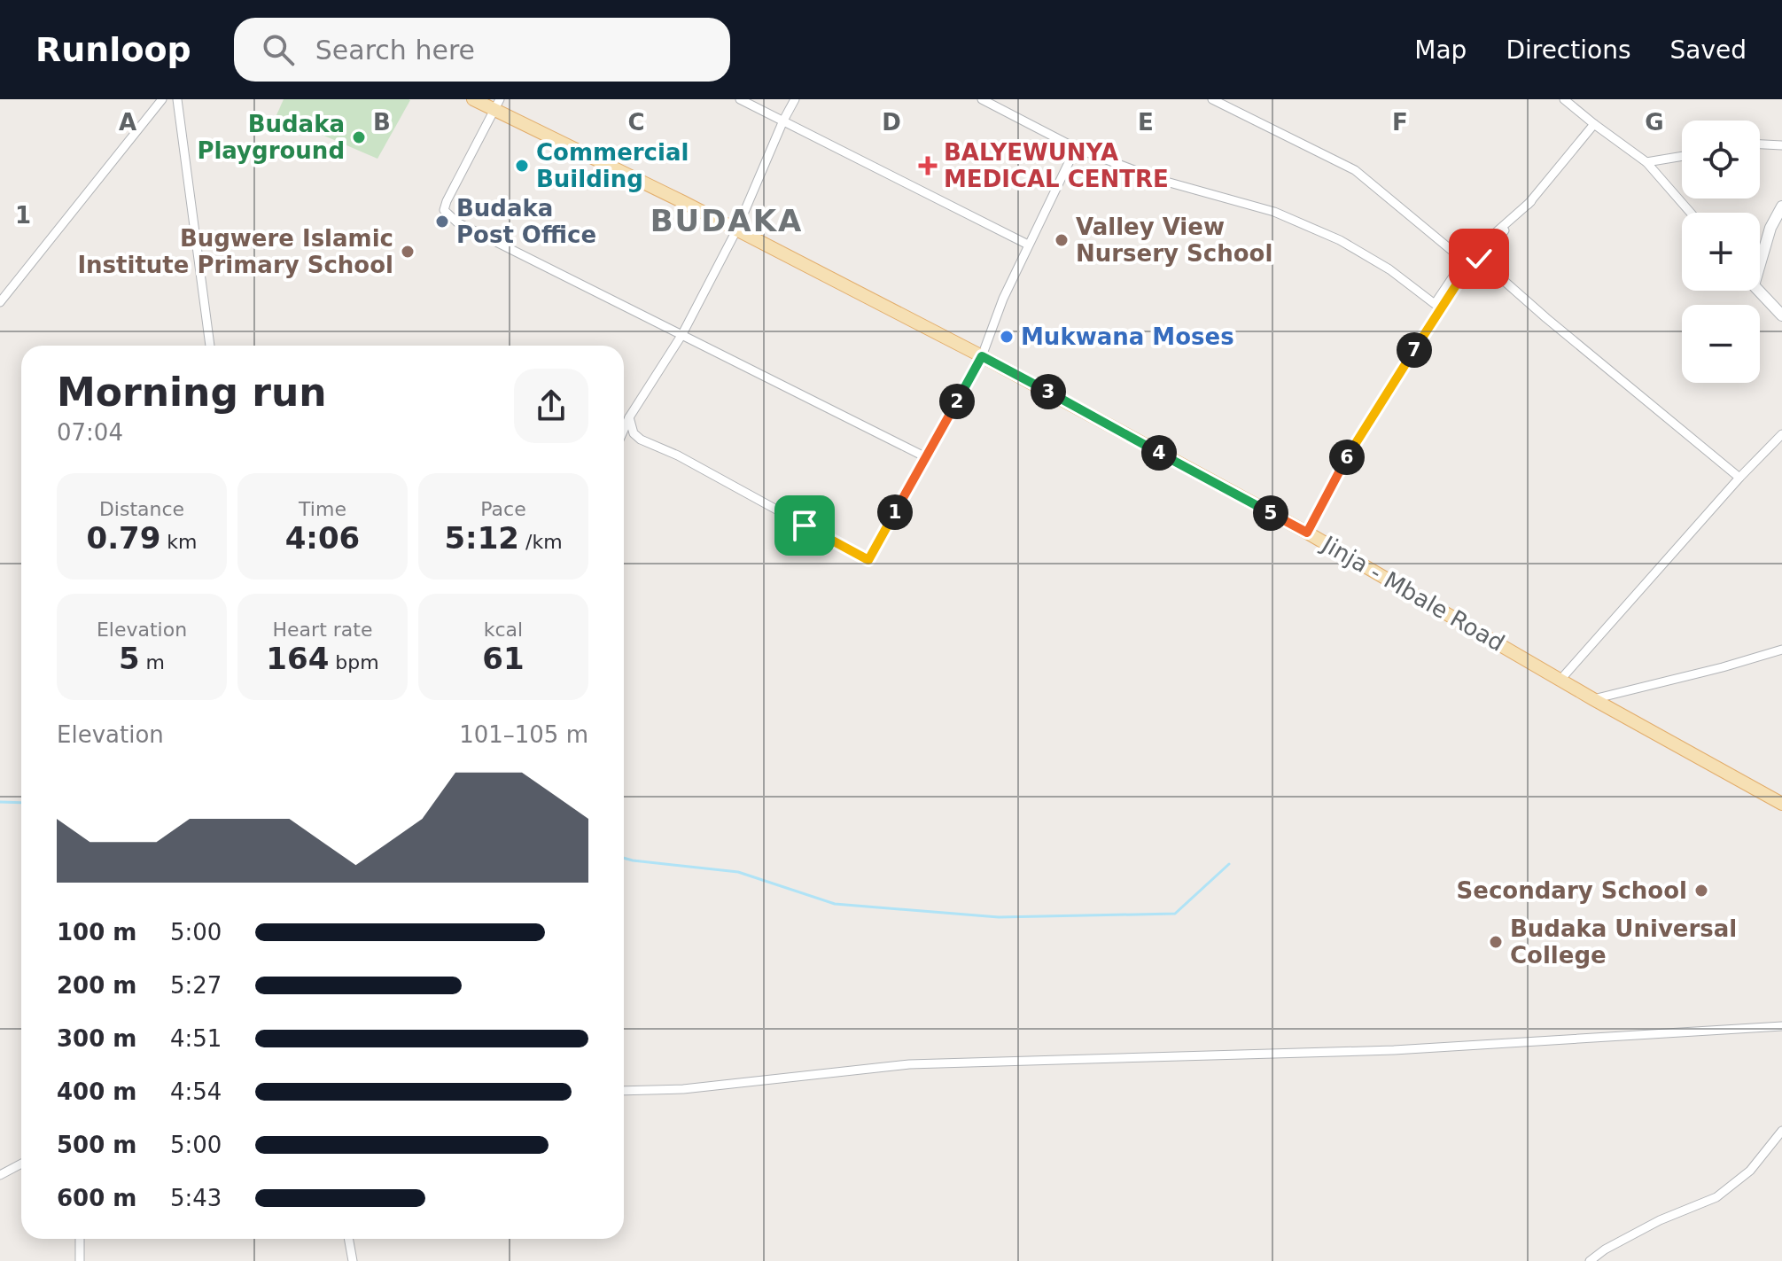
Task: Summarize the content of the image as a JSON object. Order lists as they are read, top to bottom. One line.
{"streets":{"main road":["Jinja - Mbale Road"]},"districts":["BUDAKA"],"places":{"other":["Budaka Playground","Commercial Building","Budaka Post Office","Valley View Nursery School","Bugwere Islamic Institute Primary School","Mukwana Moses","Secondary School","Budaka Universal College"],"health":["BALYEWUNYA MEDICAL CENTRE"]},"page":{"header":"Runloop","search":"Search here","nav":["Map","Directions","Saved"],"map_buttons":["+","−"],"pins":["7","3","2","4","6","1","5"],"heading":["Morning run","07:04"],"stats":[["Distance","0.79 km"],["Time","4:06"],["Pace","5:12 /km"],["Elevation","5 m"],["Heart rate","164 bpm"],["kcal","61"]],"chart":["Elevation","101–105 m"],"list":[{"name":"100 m","note":"5:00"},{"name":"200 m","note":"5:27"},{"name":"300 m","note":"4:51"},{"name":"400 m","note":"4:54"},{"name":"500 m","note":"5:00"},{"name":"600 m","note":"5:43"}]},"grid":{"columns":["A","B","C","D","E","F","G"],"rows":["1"]}}
